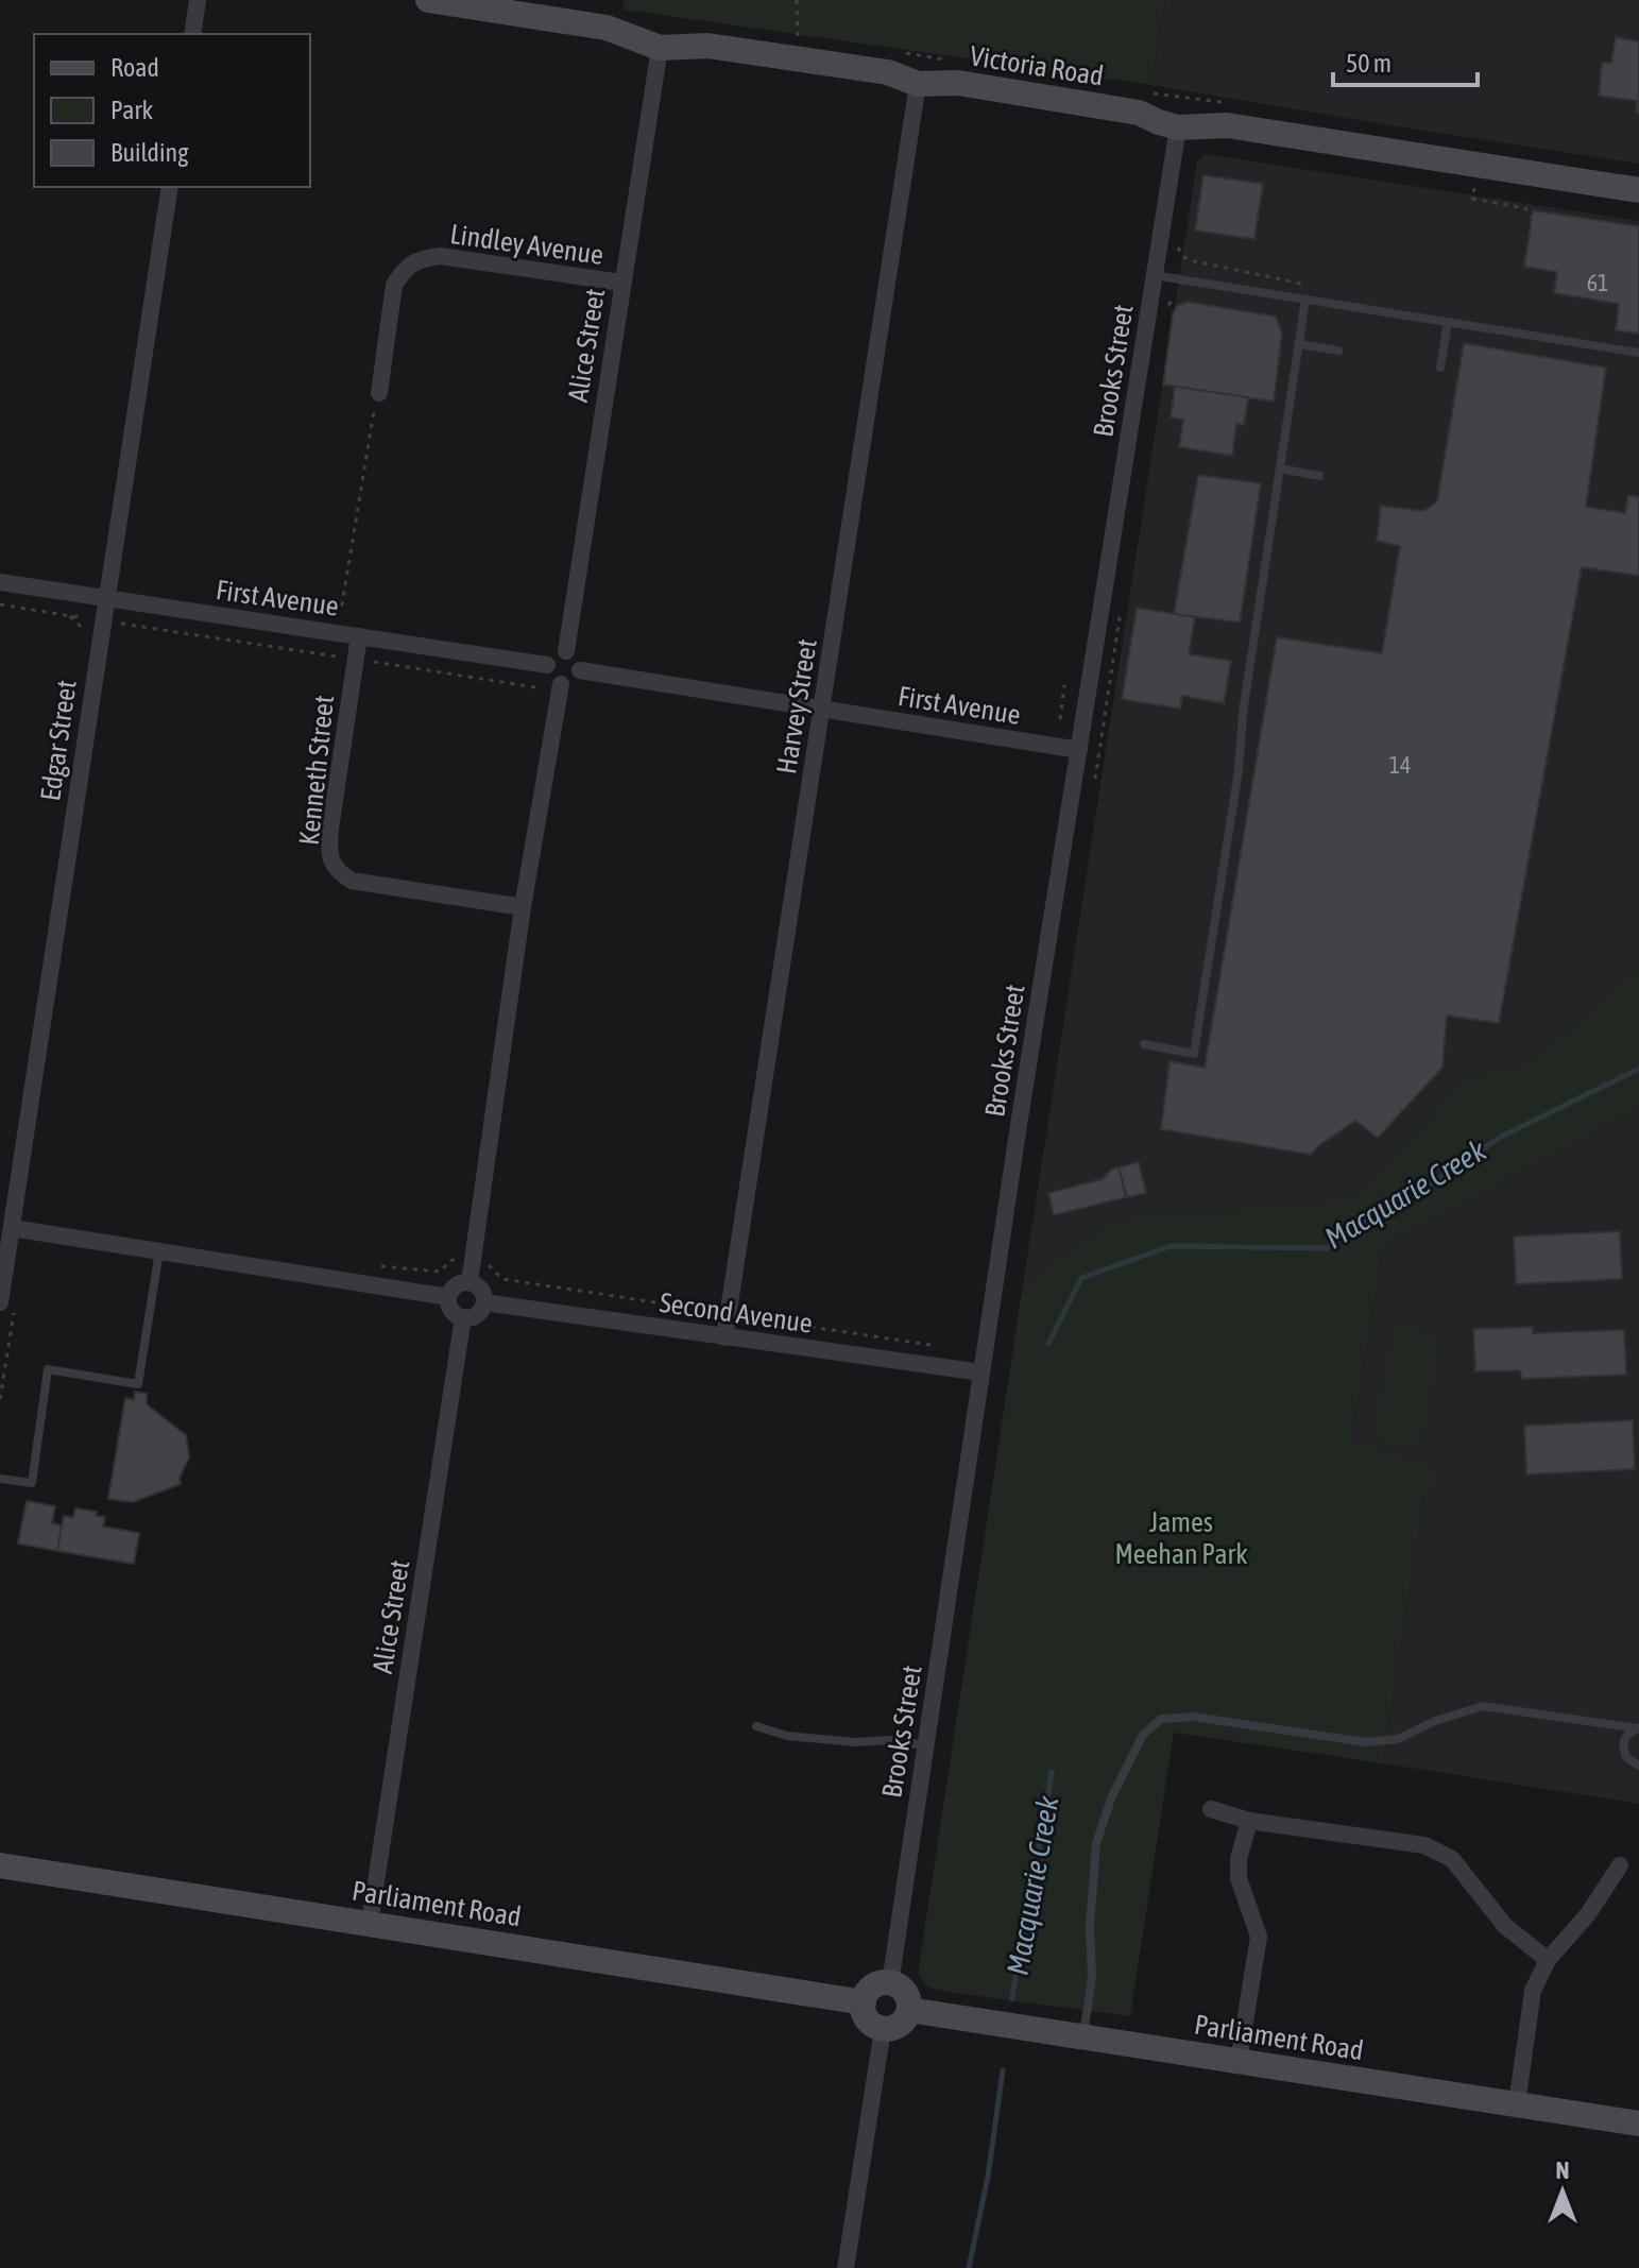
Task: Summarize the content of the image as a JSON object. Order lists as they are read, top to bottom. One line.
{"streets":{"street":["Victoria Road","Lindley Avenue","Alice Street","Brooks Street","First Avenue","Harvey Street","Edgar Street","Kenneth Street","Second Avenue","Parliament Road"]},"crossings":[["Victoria Road","Alice Street"],["Victoria Road","Brooks Street"],["Victoria Road","Harvey Street"],["Lindley Avenue","Alice Street"],["Alice Street","First Avenue"],["Alice Street","Second Avenue"],["Alice Street","Parliament Road"],["Brooks Street","First Avenue"],["Brooks Street","Second Avenue"],["Brooks Street","Parliament Road"],["First Avenue","Harvey Street"],["First Avenue","Edgar Street"],["First Avenue","Kenneth Street"],["Harvey Street","Second Avenue"]],"water":["Macquarie Creek"],"parks":["James Meehan Park"],"house_numbers":["61","14"],"legend":["Road","Park","Building"],"scale_bar":"50 m","north":"top"}
